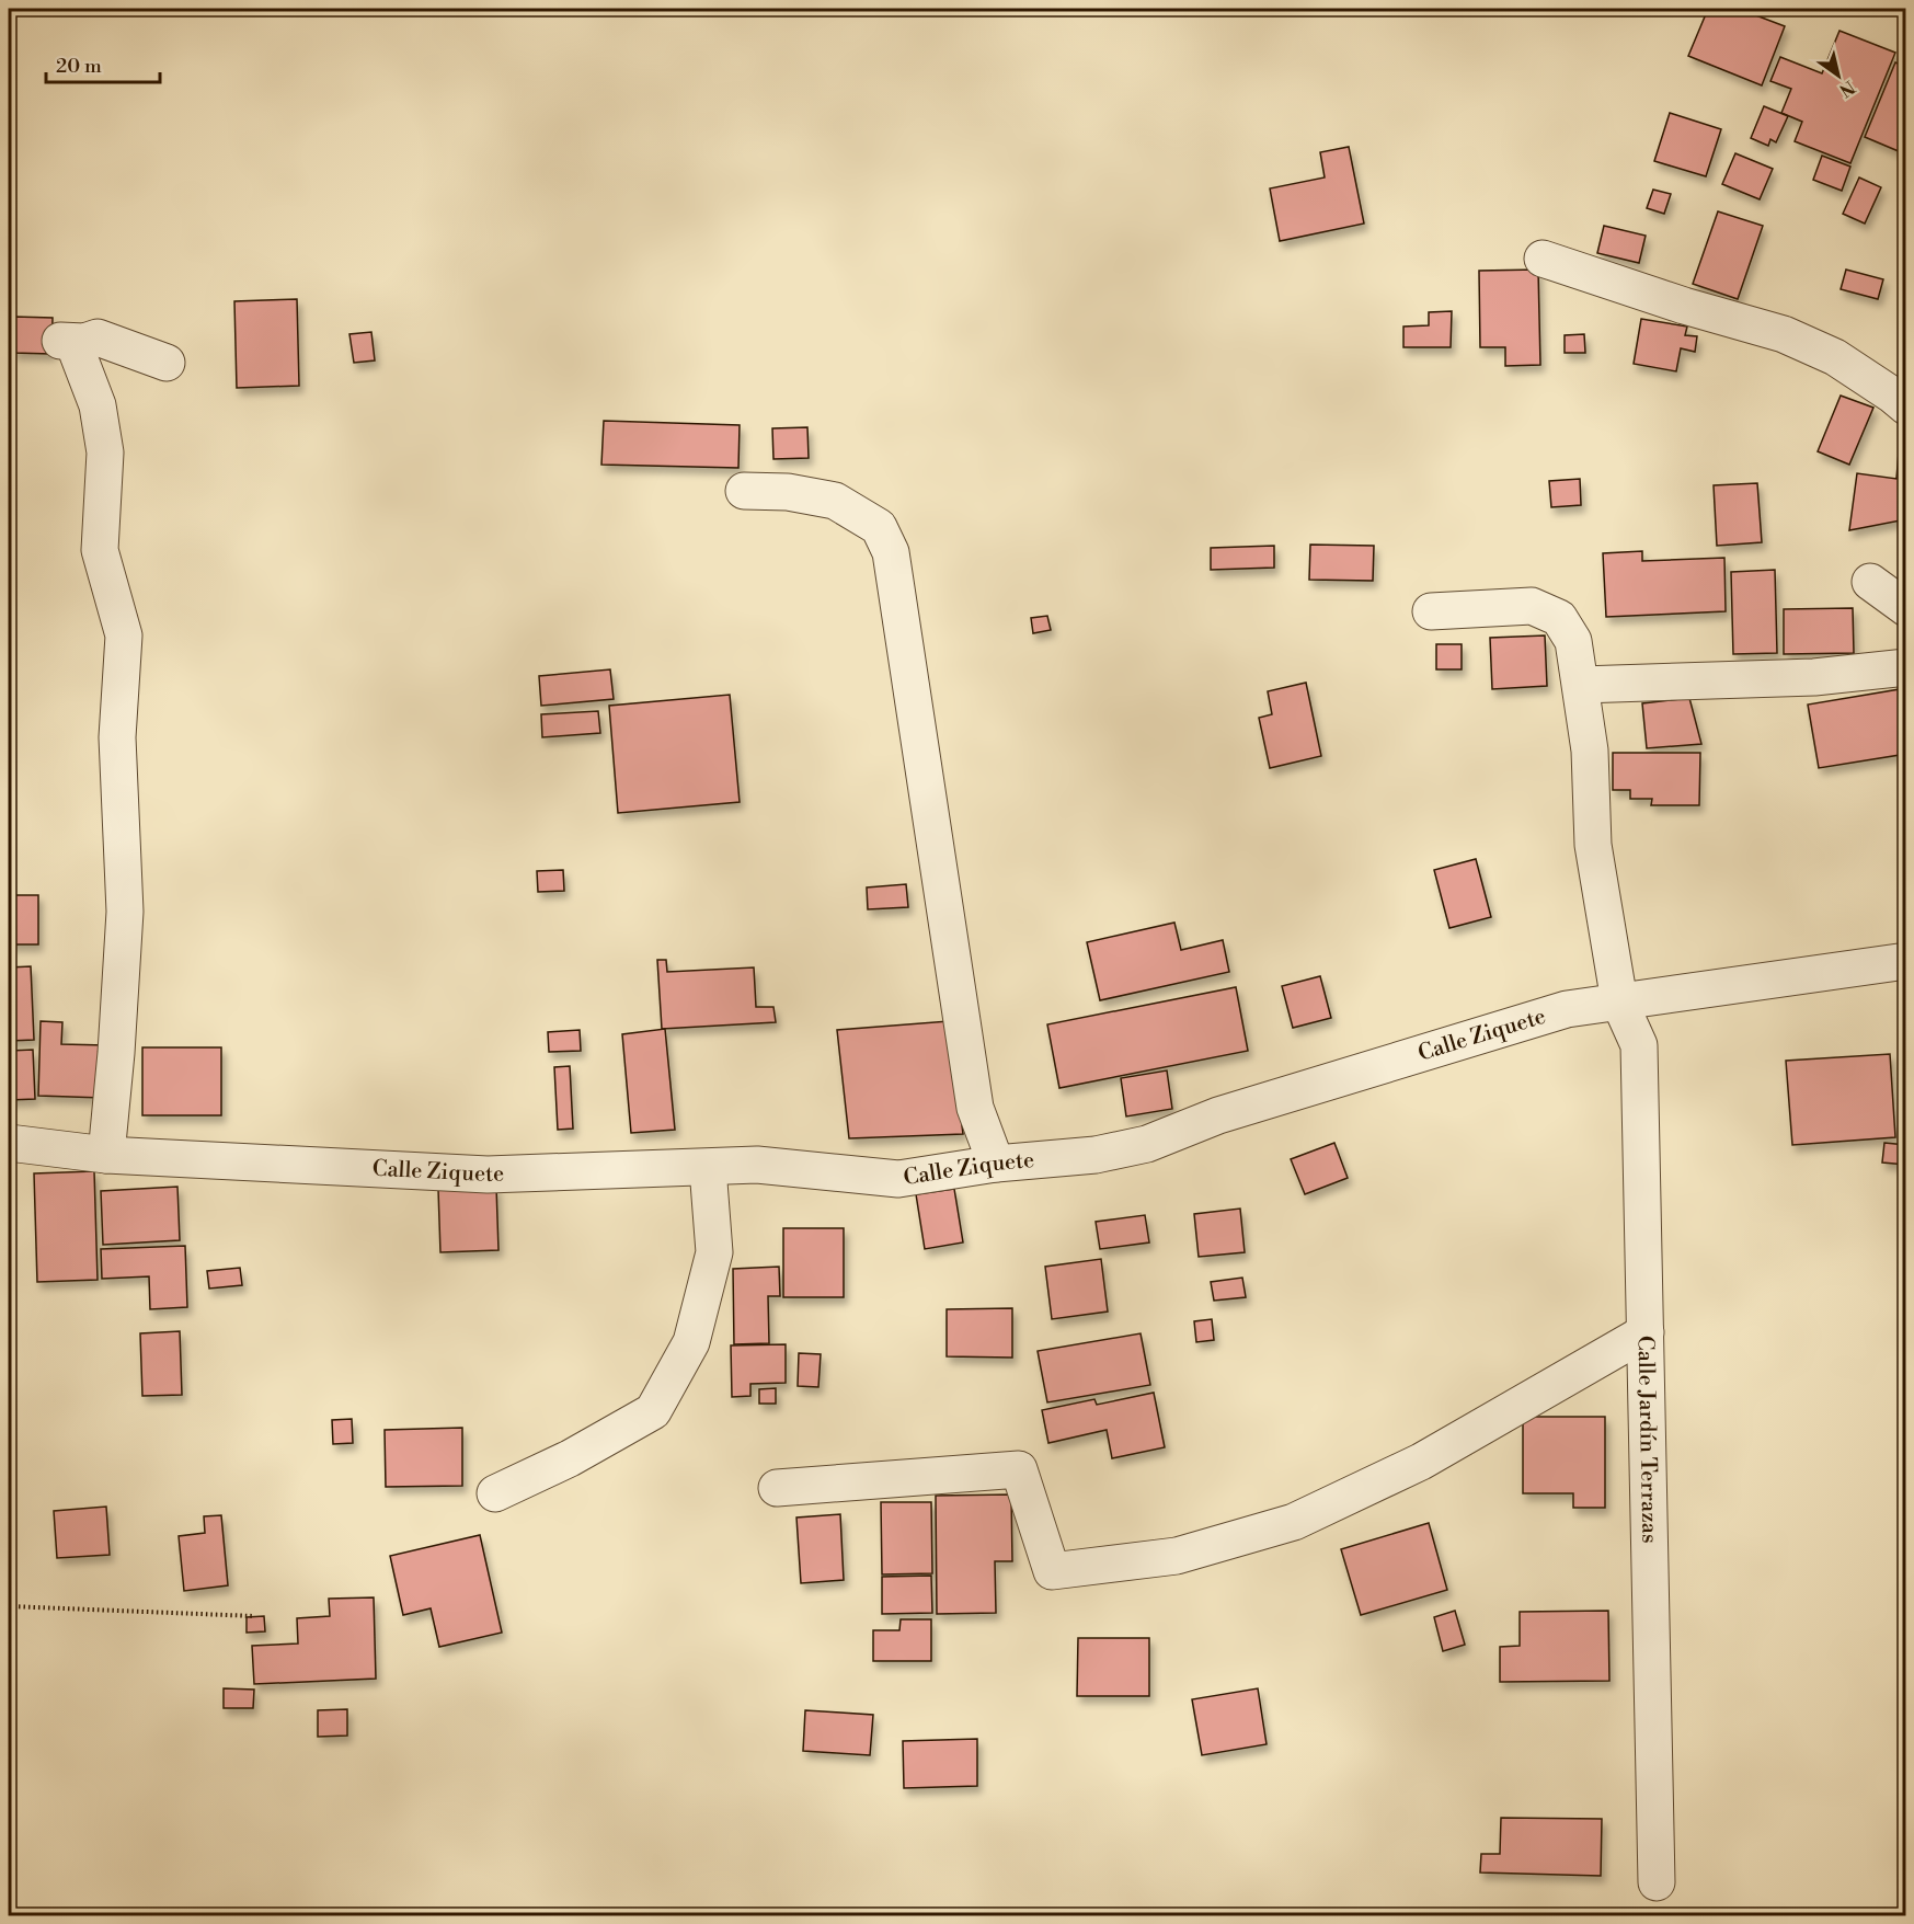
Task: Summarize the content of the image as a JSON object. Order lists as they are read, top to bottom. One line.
{"streets":{"street":["Calle Ziquete","Calle Jardín Terrazas"]},"crossings":[["Calle Ziquete","Calle Jardín Terrazas"]],"scale_bar":"20 m","north":"bottom right"}
